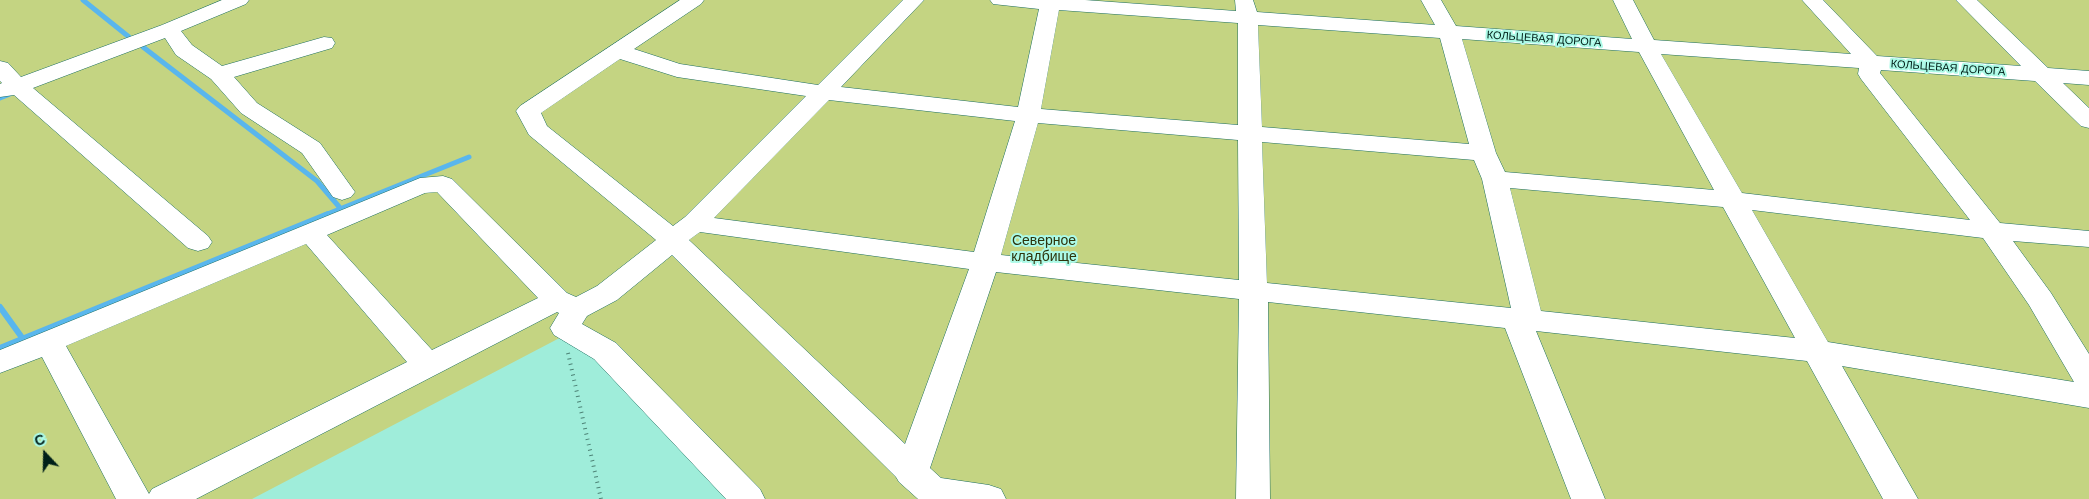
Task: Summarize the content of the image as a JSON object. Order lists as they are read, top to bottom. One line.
{"streets":{"lane":["КОЛЬЦЕВАЯ ДОРОГА"]},"parks":["Северное кладбище"],"north":"top"}
